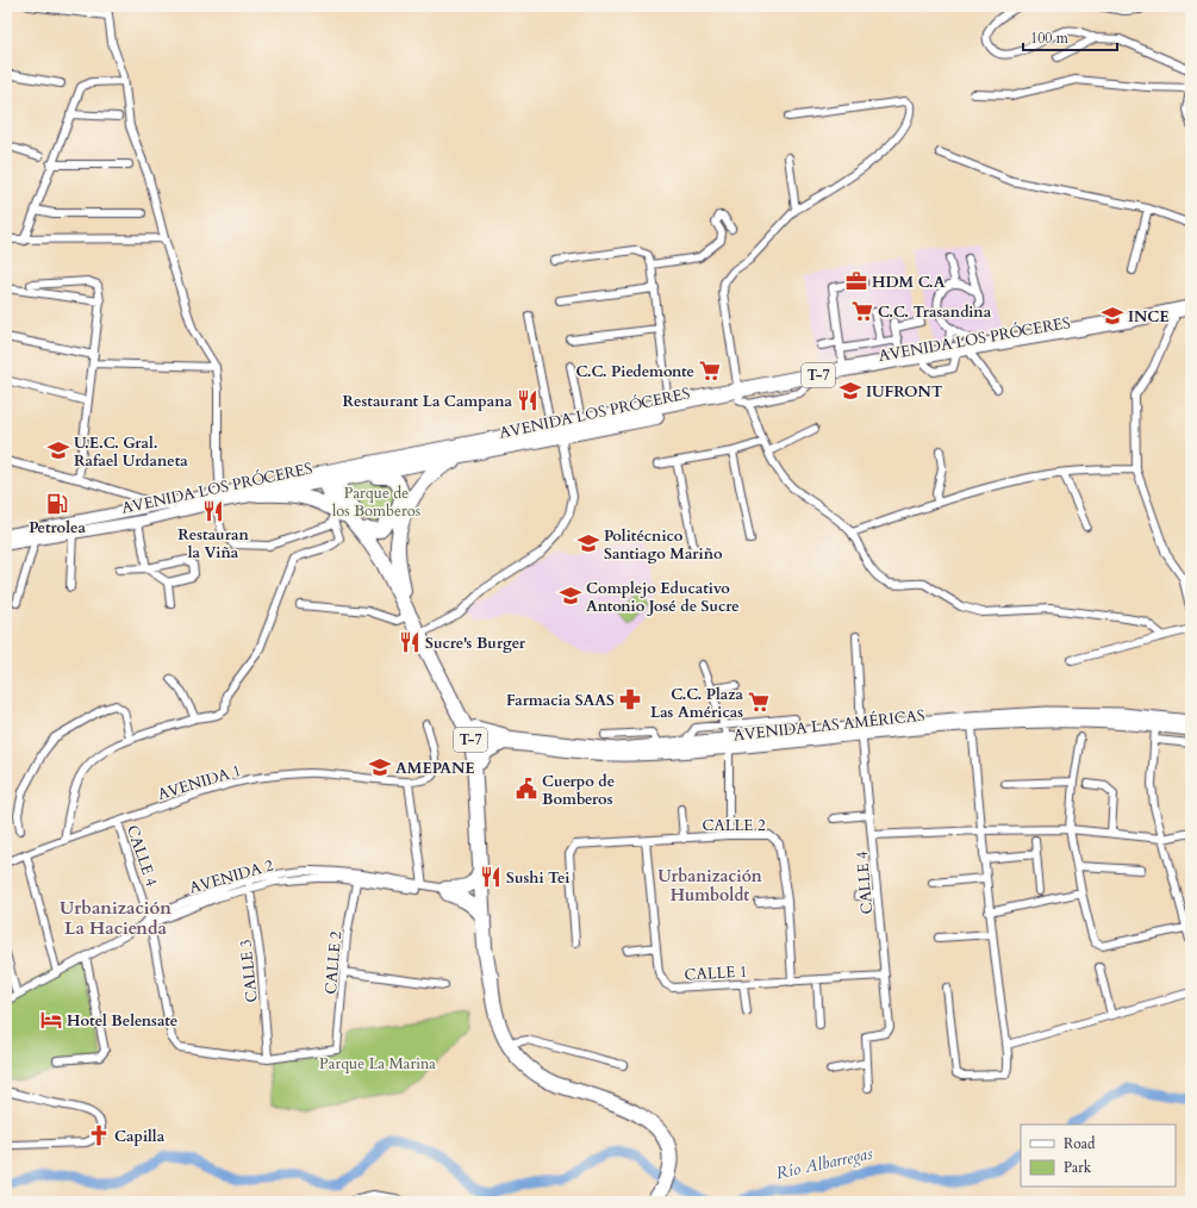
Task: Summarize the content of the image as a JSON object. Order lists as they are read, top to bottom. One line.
{"streets":{"highway":["AVENIDA LOS PRÓCERES","T-7"],"street":["AVENIDA LAS AMÉRICAS","AVENIDA 1","CALLE 2","CALLE 4","CALLE 3","CALLE 1"]},"crossings":[["AVENIDA LOS PRÓCERES","T-7"],["AVENIDA LAS AMÉRICAS","CALLE 4"],["AVENIDA 1","CALLE 4"],["CALLE 2","CALLE 4"],["CALLE 2","CALLE 3"],["CALLE 2","CALLE 1"],["CALLE 4","CALLE 3"],["CALLE 4","CALLE 1"]],"districts":["Urbanización Humboldt","Urbanización La Hacienda"],"water":["Río Albarregas"],"parks":["Parque de los Bomberos","Parque La Marina"],"places":{"office":["HDM C.A"],"supermarket":["C.C. Trasandina","C.C. Piedemonte","C.C. Plaza Las Américas"],"school or university":["INCE","IUFRONT","U.E.C. Gral. Rafael Urdaneta","Politécnico Santiago Mariño","Complejo Educativo Antonio José de Sucre","AMEPANE"],"restaurant":["Restaurant La Campana","Restauran la Viña","Sucre's Burger","Sushi Tei"],"fuel station":["Petrolea"],"pharmacy":["Farmacia SAAS"],"public building":["Cuerpo de Bomberos"],"hotel":["Hotel Belensate"],"church":["Capilla"]},"legend":["Road","Park"],"scale_bar":"100 m"}
